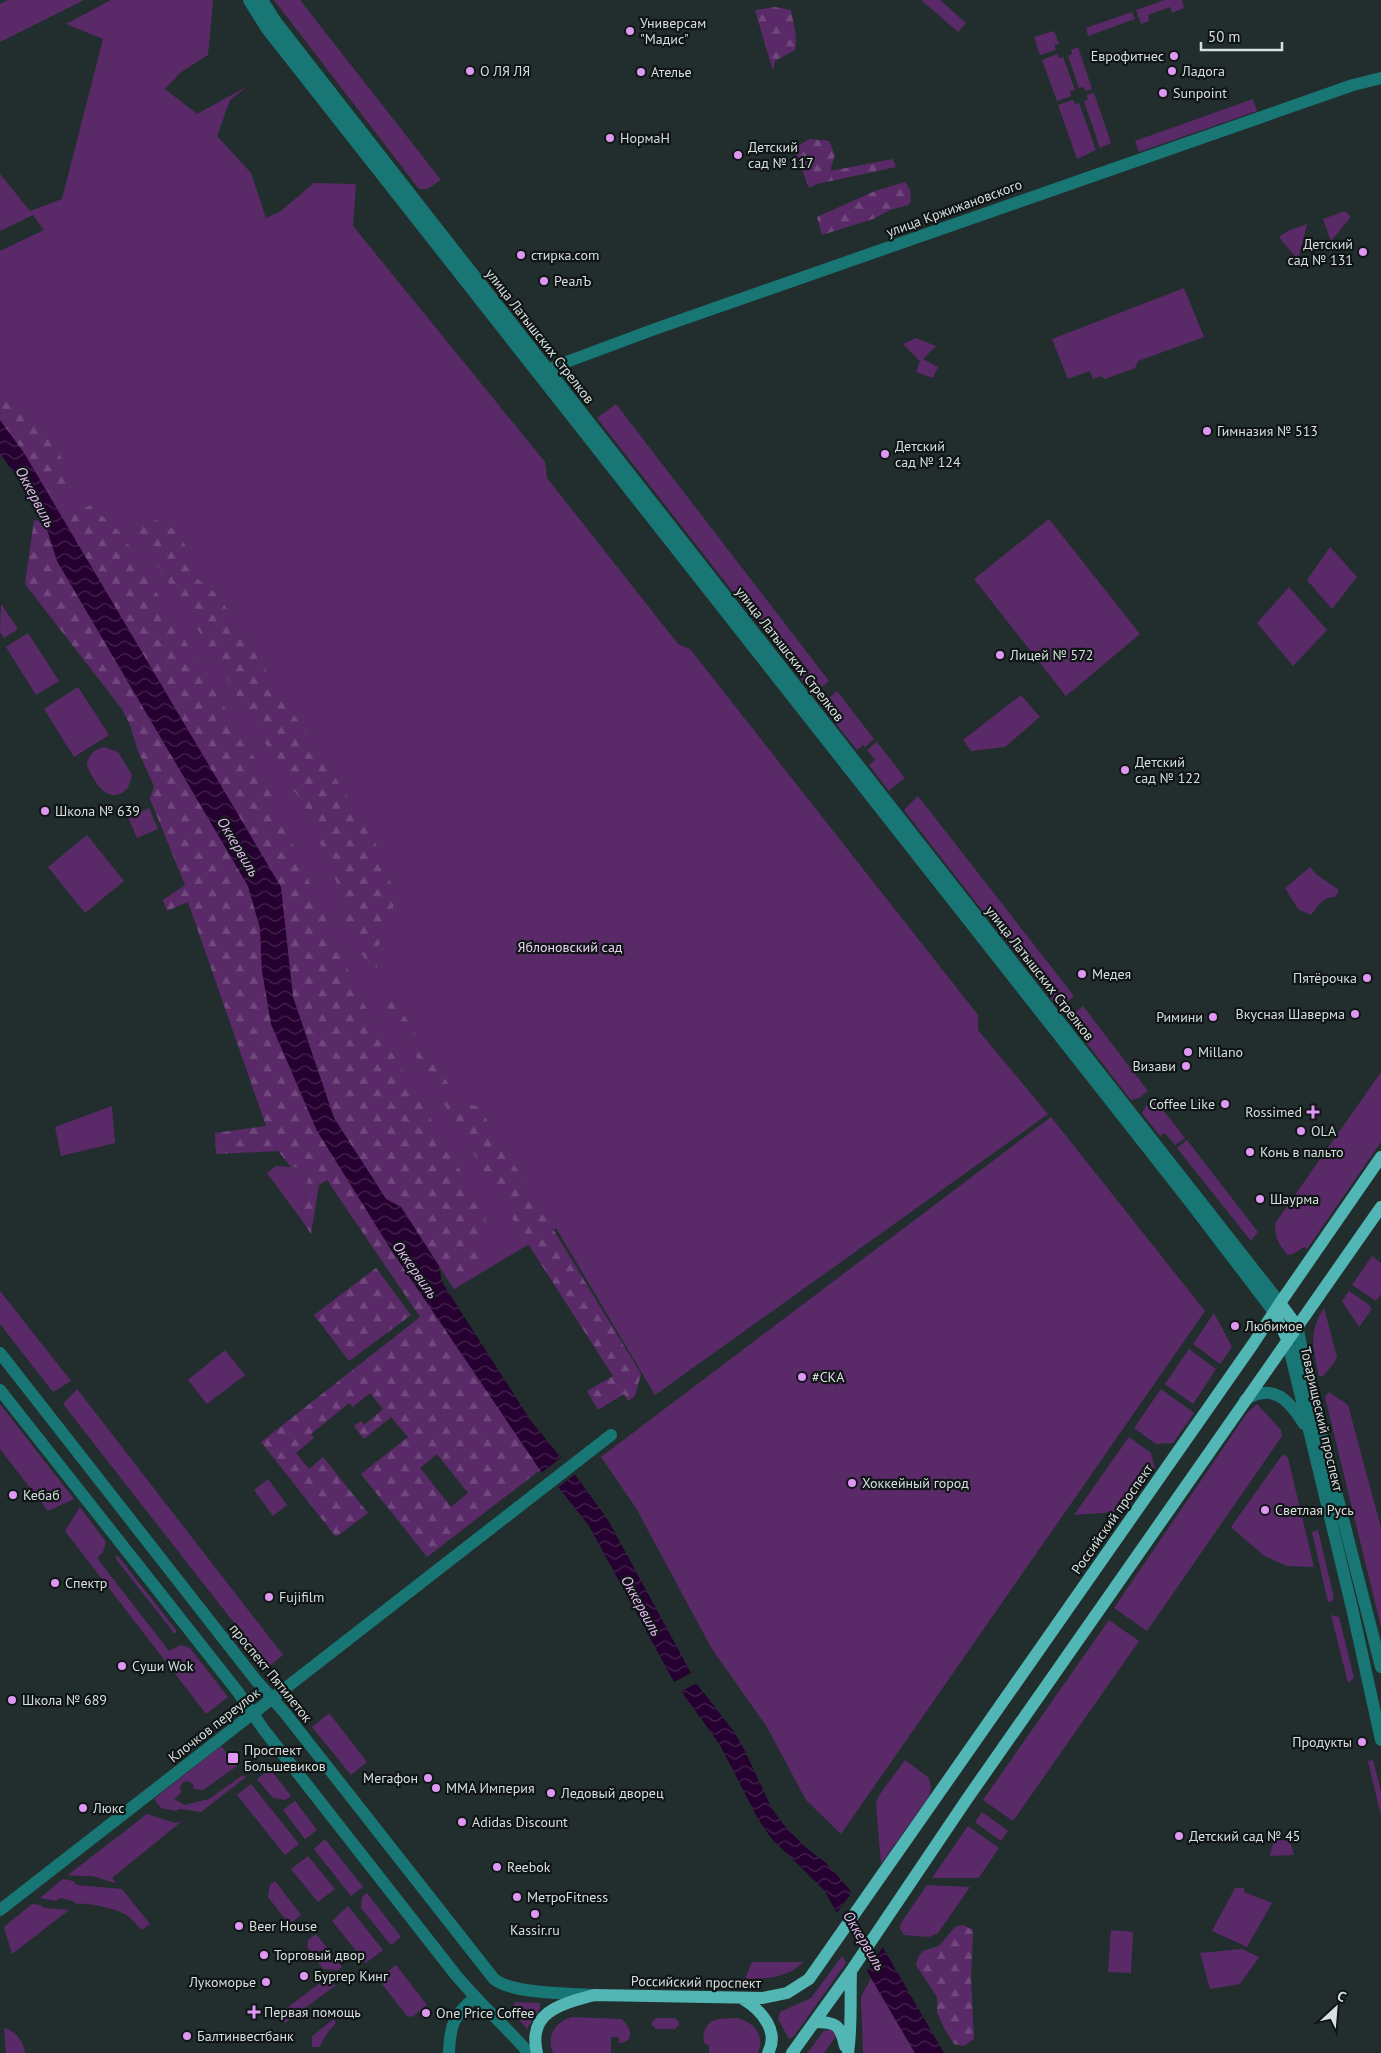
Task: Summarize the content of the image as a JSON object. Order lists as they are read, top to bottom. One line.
{"streets":{"main road":["улица Латышских Стрелков","Товарищеский проспект","Российский проспект"],"street":["улица Кржижановского","проспект Пятилеток","Клочков переулок"]},"crossings":[["улица Кржижановского","улица Латышских Стрелков"],["улица Латышских Стрелков","Товарищеский проспект"],["улица Латышских Стрелков","Российский проспект"],["Товарищеский проспект","Российский проспект"],["Российский проспект","проспект Пятилеток"],["проспект Пятилеток","Клочков переулок"]],"water":["Оккервиль"],"parks":["Яблоновский сад"],"places":{"other":["Универсам \"Мадис\"","Еврофитнес","О ЛЯ ЛЯ","Ладога","Ателье","Sunpoint","НормаН","Детский сад № 117","Детский сад № 131","стирка.com","РеалЪ","Гимназия № 513","Детский сад № 124","Лицей № 572","Детский сад № 122","Школа № 639","Медея","Пятёрочка","Вкусная Шаверма","Римини","Millano","Визави","Coffee Like","OLA","Конь в пальто","Шаурма","Любимое","#СКА","Хоккейный город","Кебаб","Светлая Русь","Спектр","Fujifilm","Суши Wok","Школа № 689","Продукты","Мегафон","ММА Империя","Ледовый дворец","Люкс","Adidas Discount","Детский сад № 45","Reebok","МетроFitness","Kassir.ru","Beer House","Торговый двор","Бургер Кинг","Лукоморье","One Price Coffee","Балтинвестбанк"],"health":["Rossimed","Первая помощь"],"transit":["Проспект Большевиков"]},"scale_bar":"50 m","north":"top right"}
